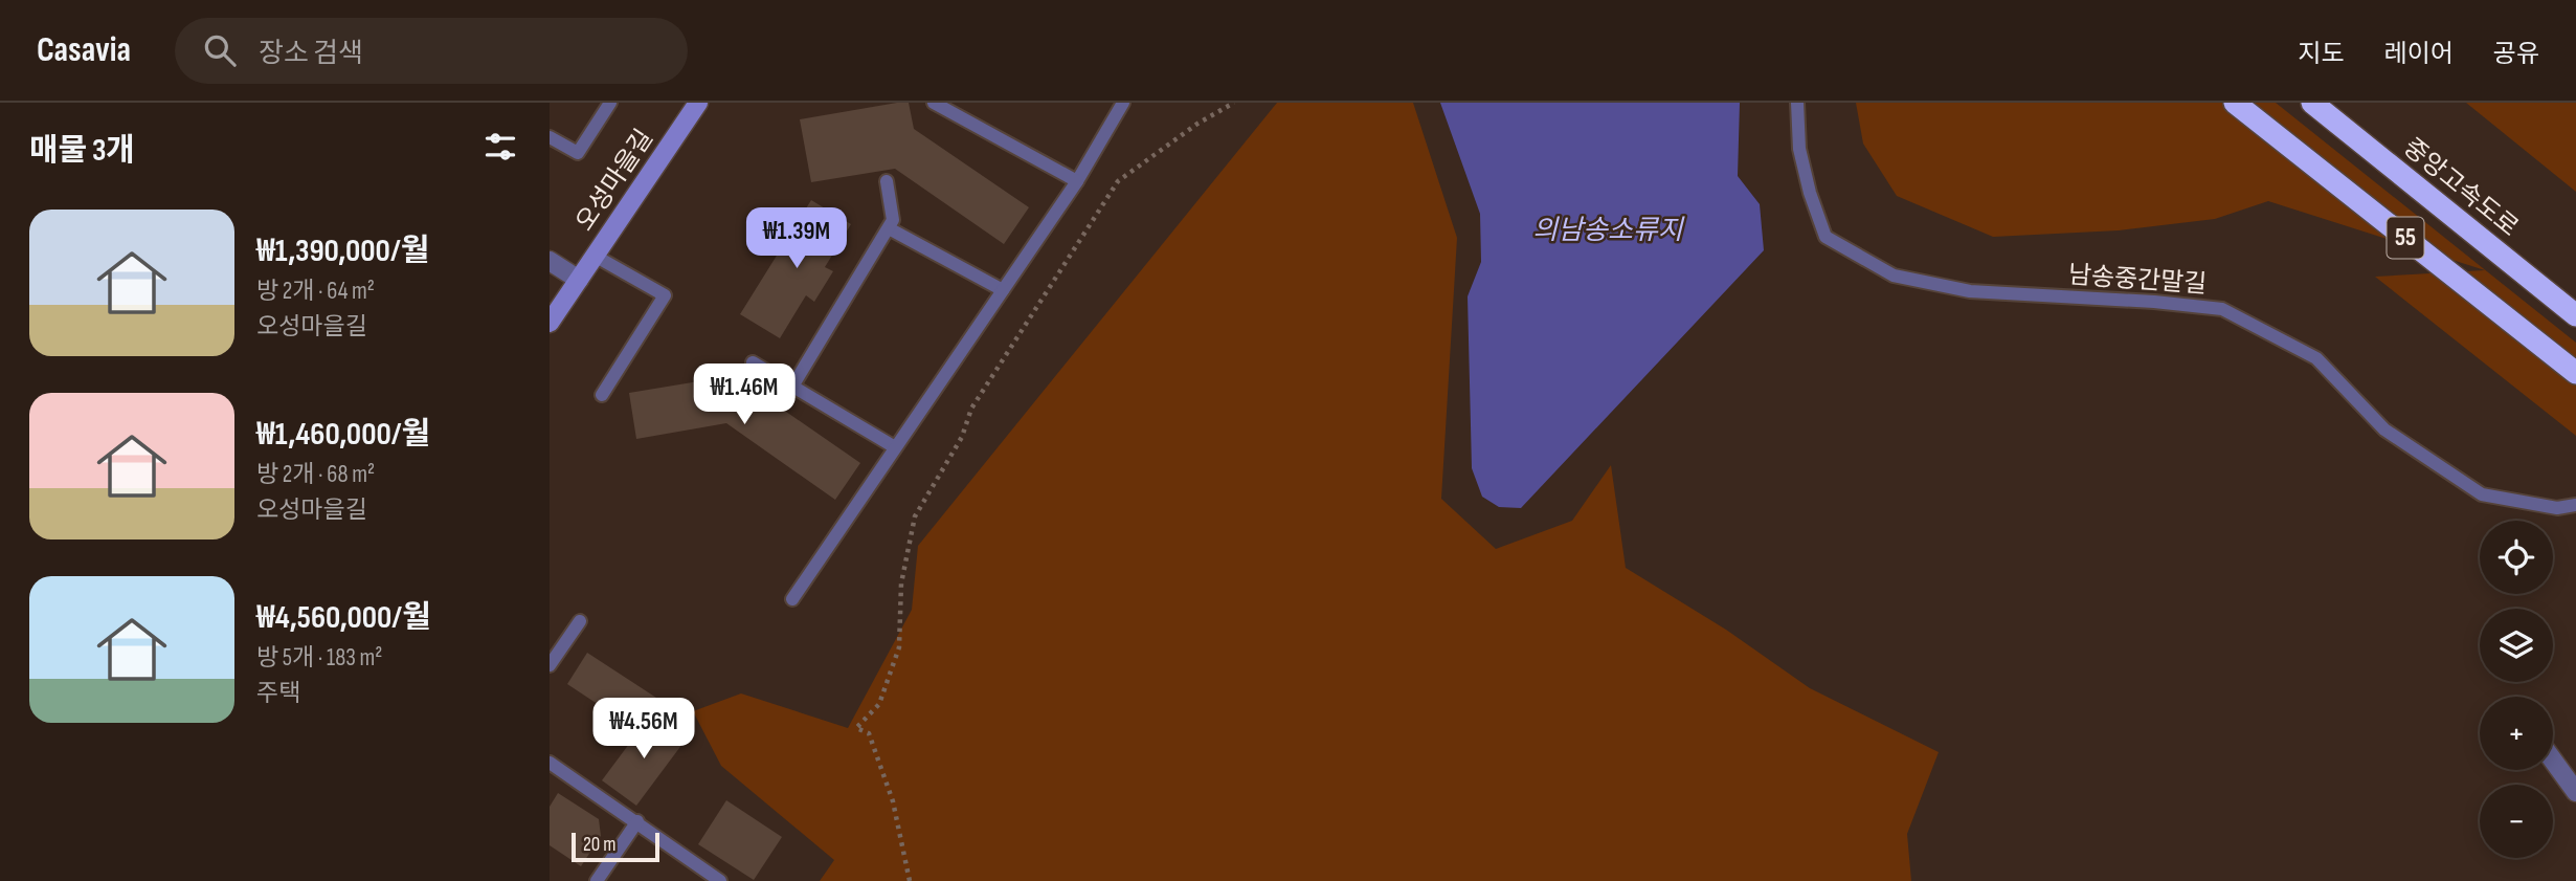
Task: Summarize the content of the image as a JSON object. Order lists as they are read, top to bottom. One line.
{"streets":{"highway":["중앙고속도로","55"],"street":["오성마을길"],"lane":["남송중간말길"]},"water":["의남송소류지"],"scale_bar":"20 m","page":{"header":"Casavia","search":"장소 검색","nav":["지도","레이어","공유"],"heading":"매물 3개","list":[{"name":"₩1,390,000/월","note":"방 2개 · 64 m² · 오성마을길"},{"name":"₩1,460,000/월","note":"방 2개 · 68 m² · 오성마을길"},{"name":"₩4,560,000/월","note":"방 5개 · 183 m² · 주택"}],"price":["₩1.39M","₩1.46M","₩4.56M"],"map_buttons":["+","−"],"scale":"20 m"}}
